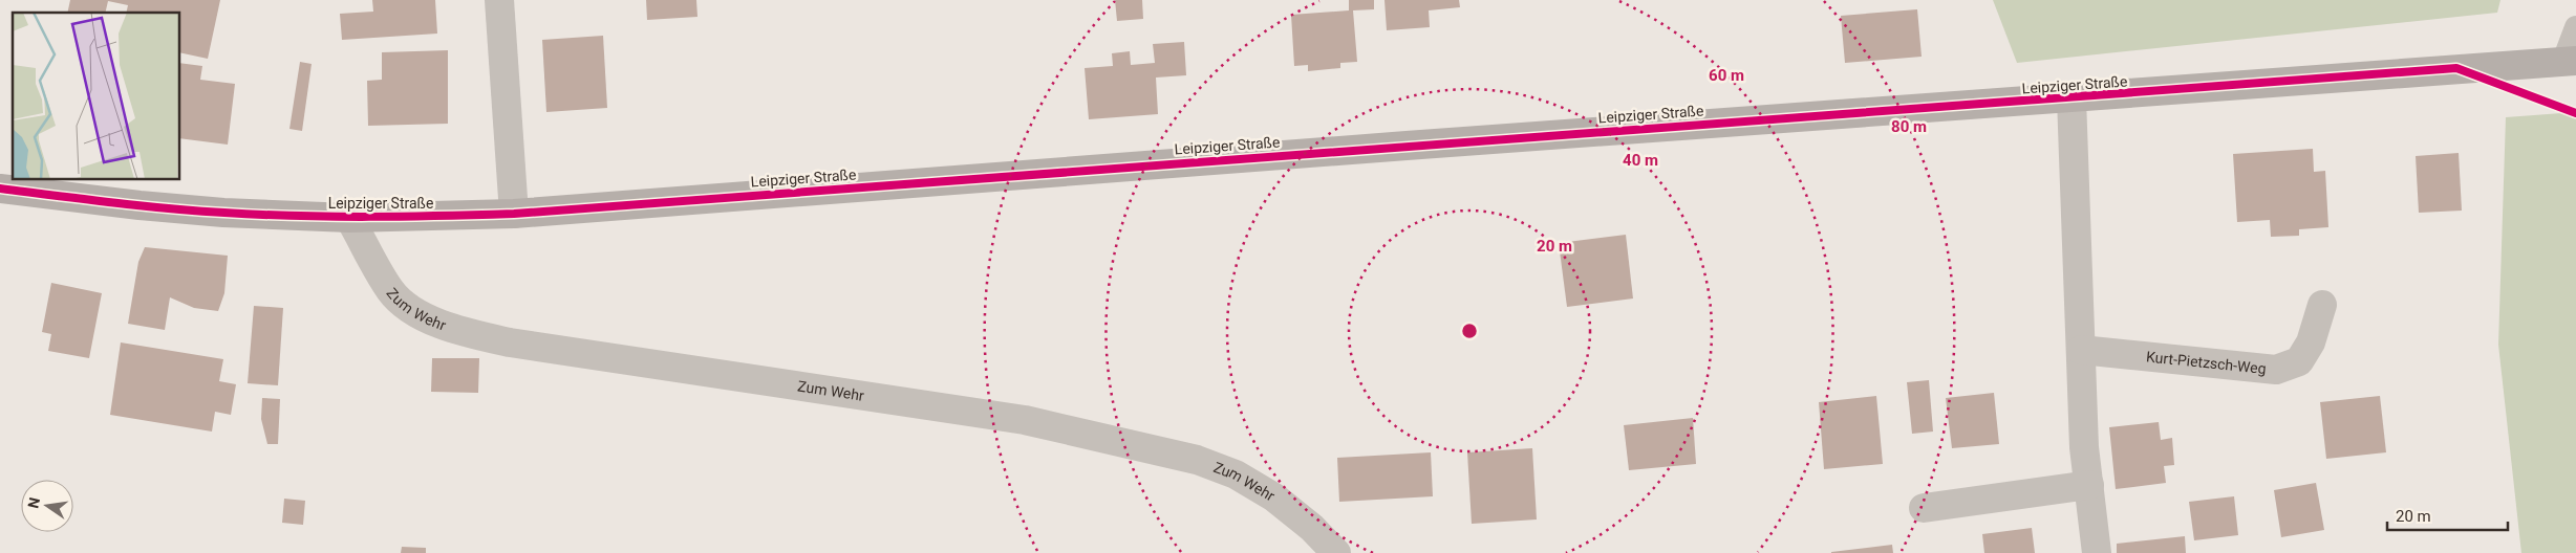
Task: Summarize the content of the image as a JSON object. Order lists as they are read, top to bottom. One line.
{"streets":{"street":["Leipziger Straße","Zum Wehr","Kurt-Pietzsch-Weg"]},"crossings":[["Leipziger Straße","Zum Wehr"]],"scale_bar":"20 m","north":"left","rings":["60 m","80 m","40 m","20 m"]}
